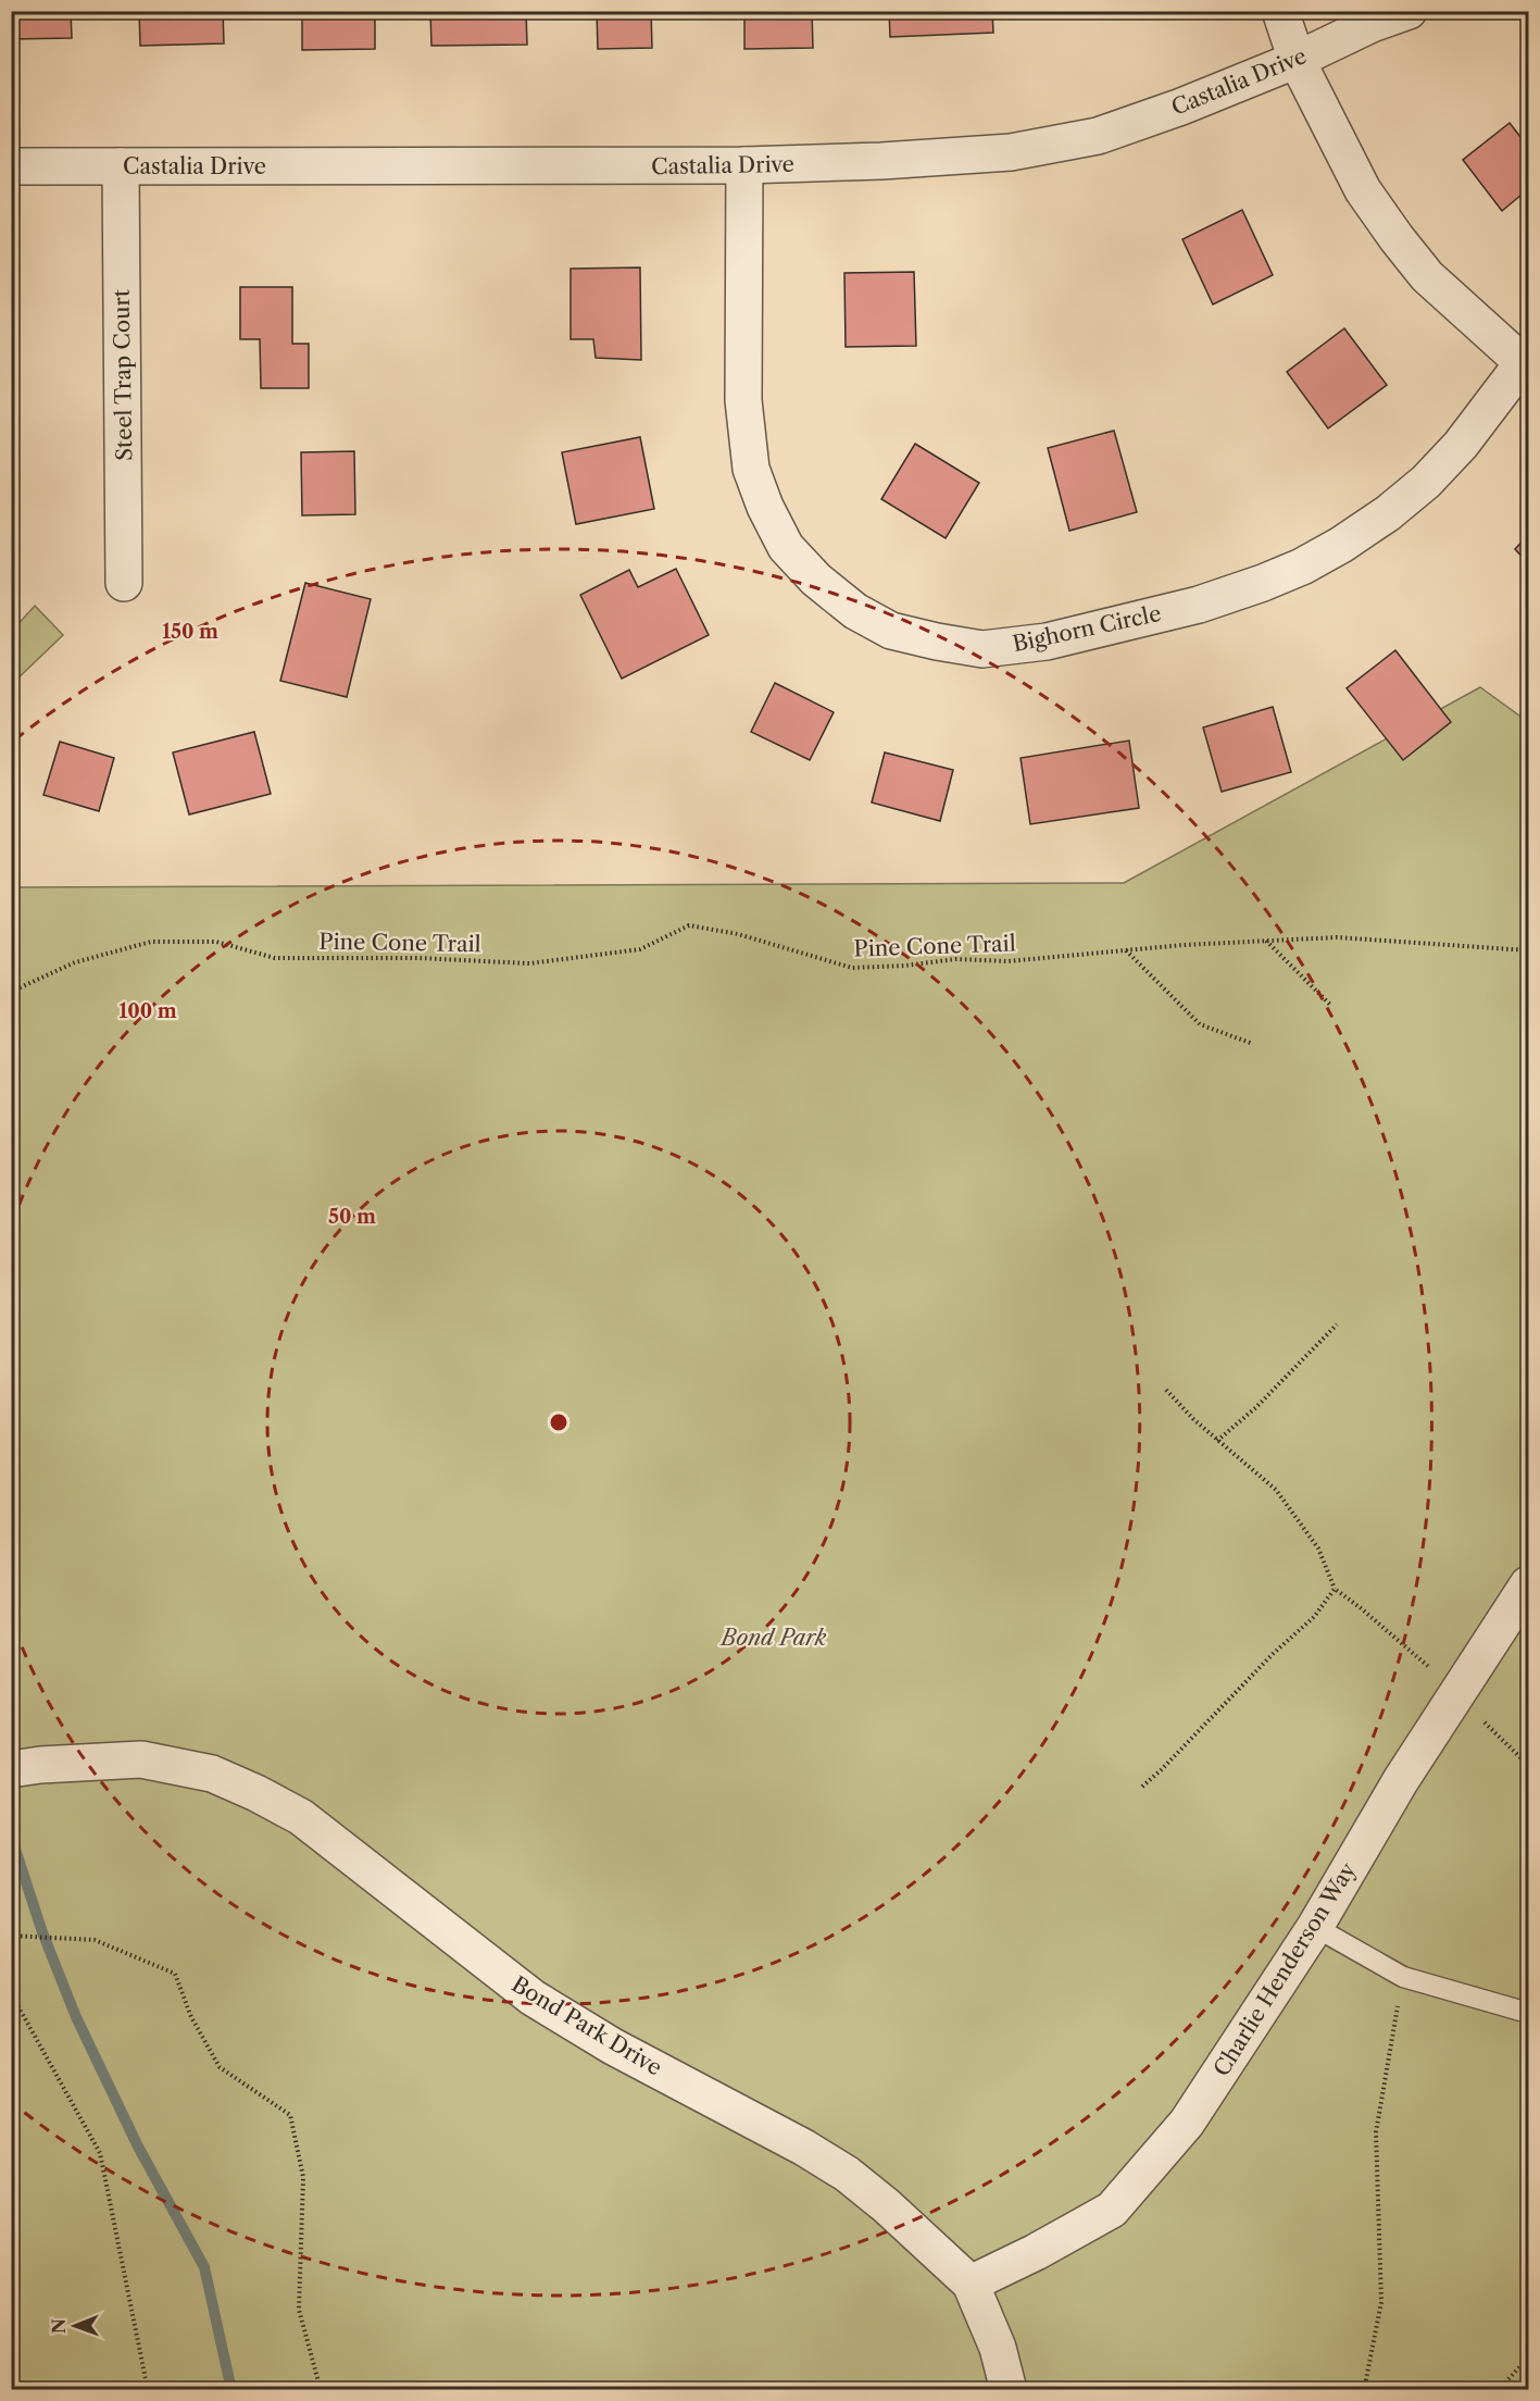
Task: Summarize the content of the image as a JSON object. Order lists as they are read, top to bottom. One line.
{"streets":{"street":["Castalia Drive","Steel Trap Court","Bighorn Circle","Charlie Henderson Way","Bond Park Drive"],"path":["Pine Cone Trail"]},"crossings":[["Castalia Drive","Steel Trap Court"],["Castalia Drive","Bighorn Circle"],["Charlie Henderson Way","Bond Park Drive"]],"parks":["Bond Park"],"north":"left","rings":["150 m","100 m","50 m"]}
